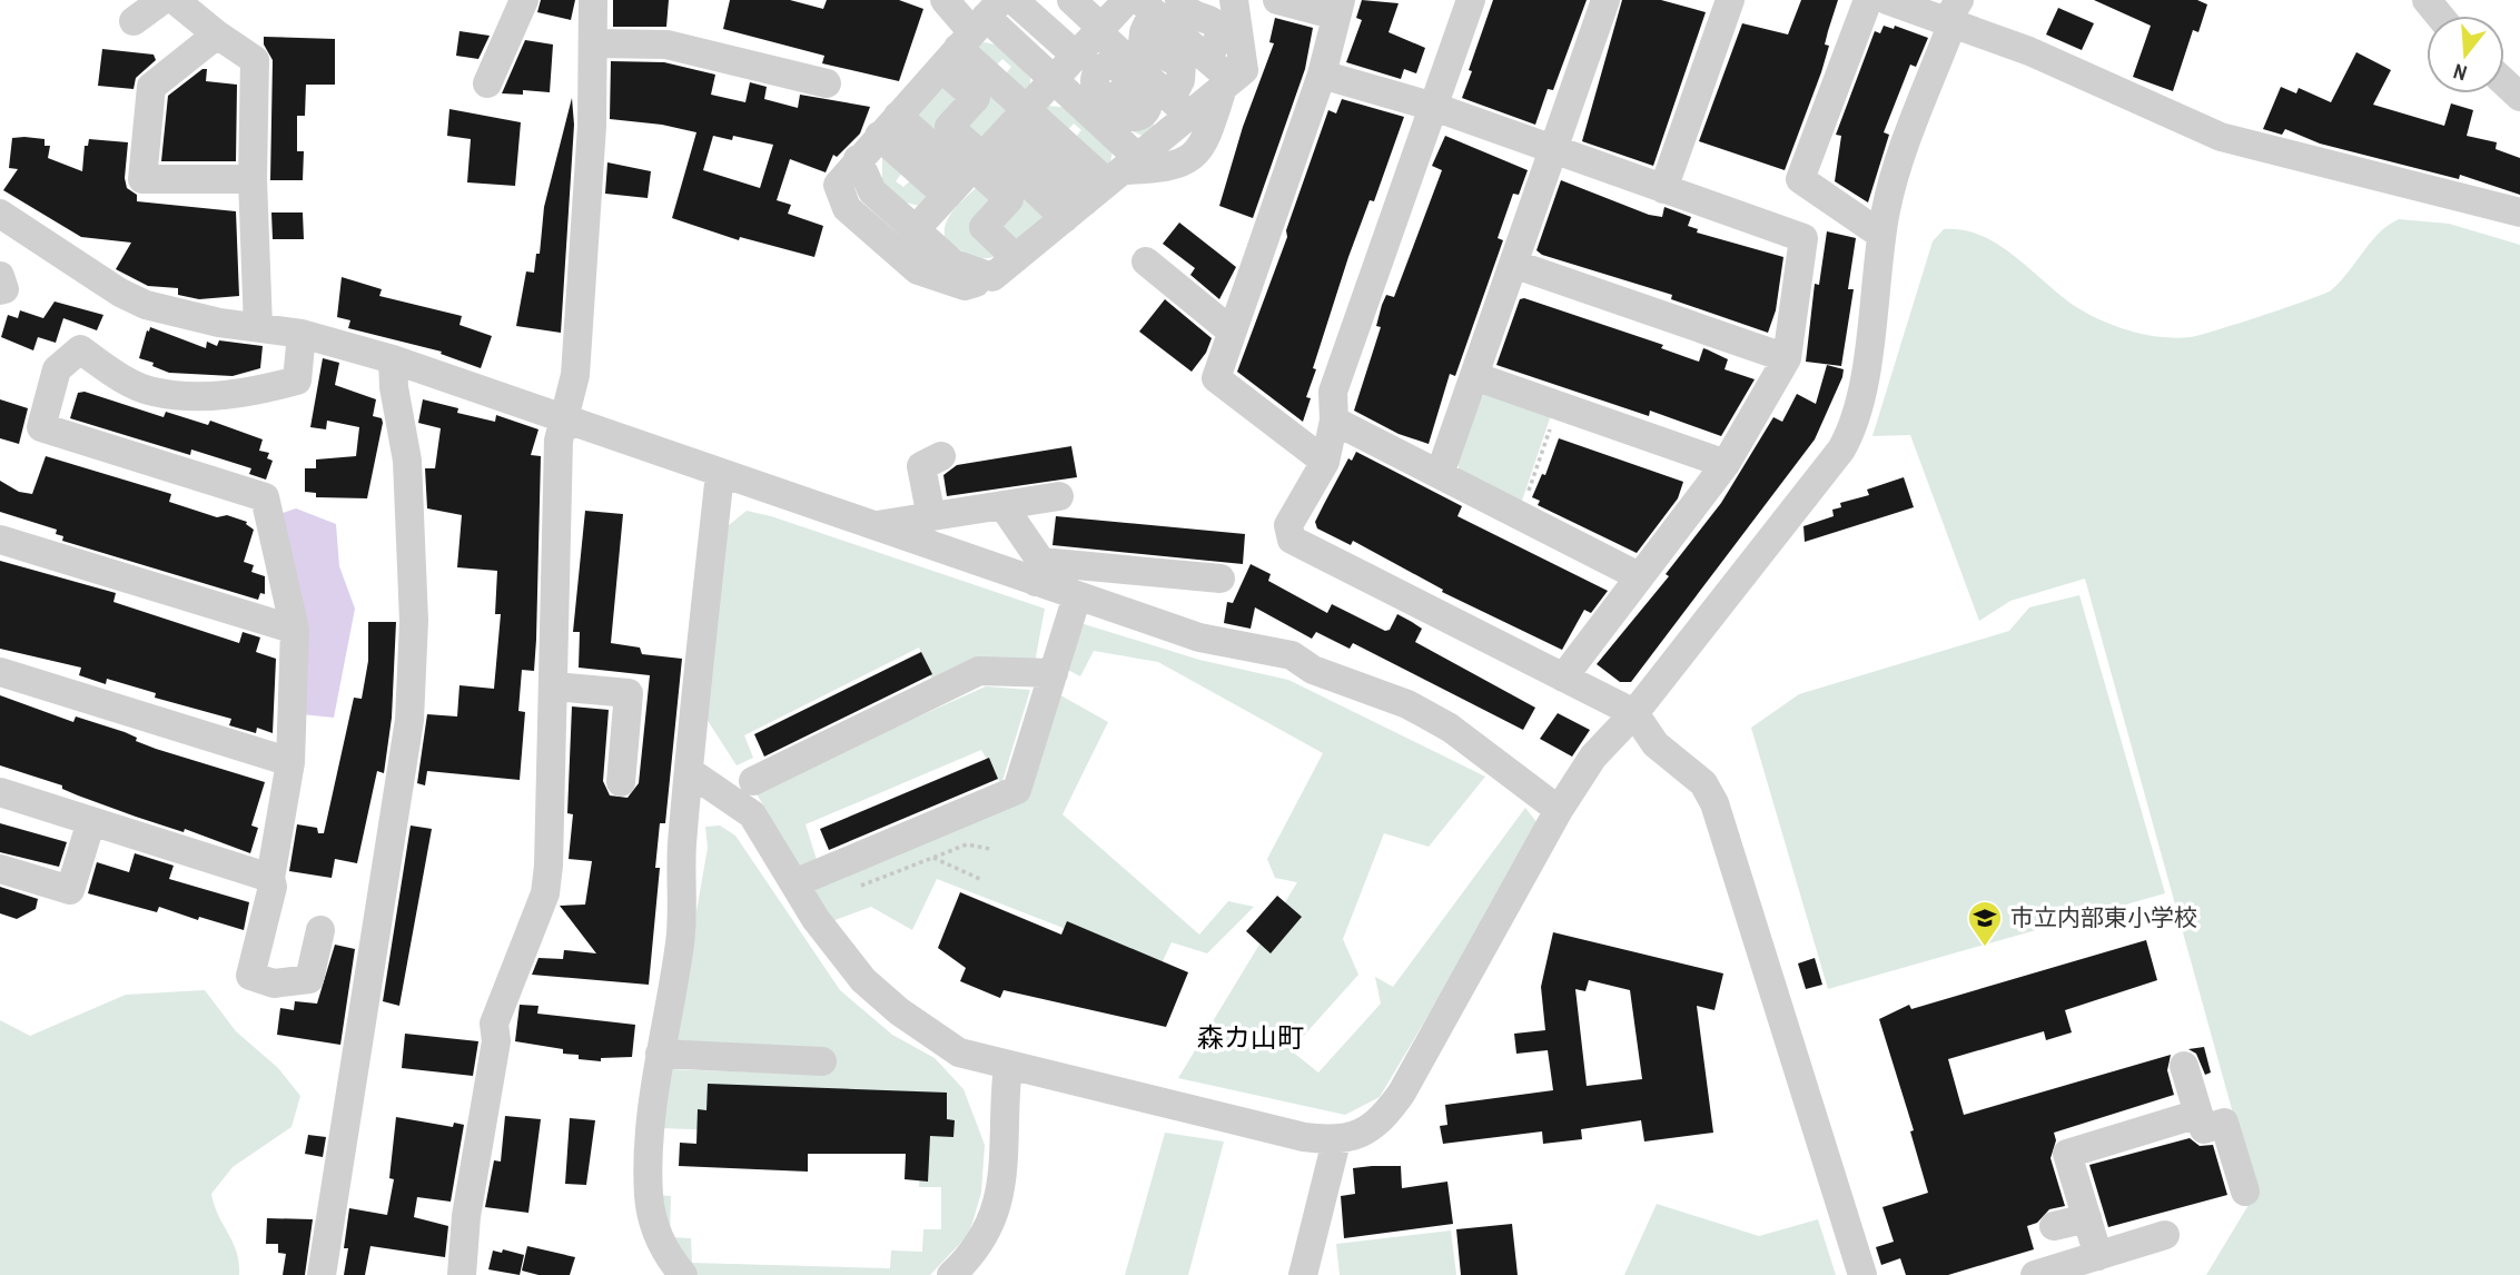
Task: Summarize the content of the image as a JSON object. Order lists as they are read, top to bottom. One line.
{"districts":["森カ山町"],"places":{"school or university":["市立内部東小学校"]},"north":"bottom"}
